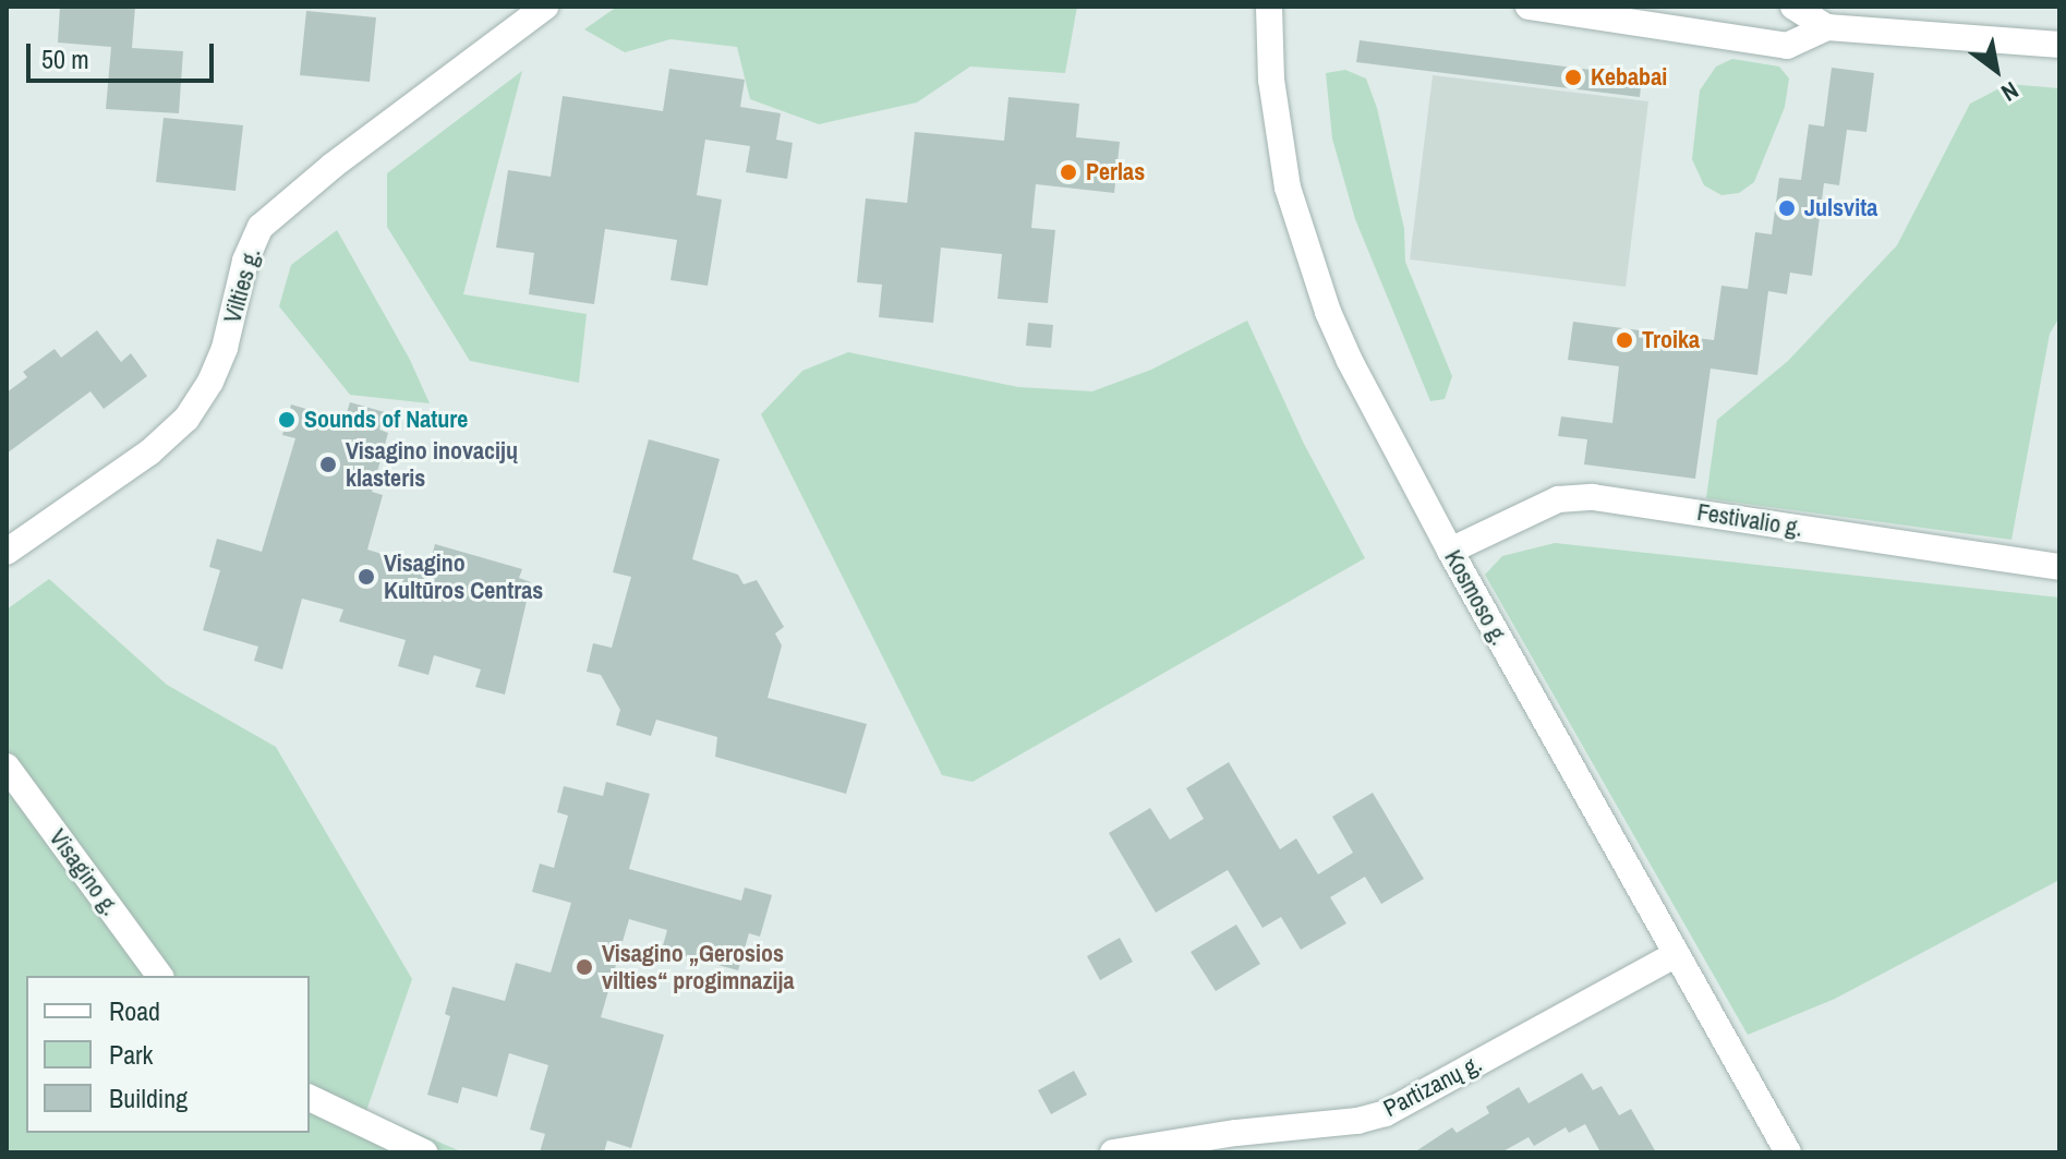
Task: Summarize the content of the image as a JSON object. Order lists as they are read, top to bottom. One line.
{"streets":{"street":["Vilties g.","Festivalio g.","Kosmoso g.","Visagino g.","Partizanų g."]},"crossings":[["Festivalio g.","Kosmoso g."],["Kosmoso g.","Partizanų g."]],"places":["Kebabai","Perlas","Julsvita","Troika","Sounds of Nature","Visagino inovacijų klasteris","Visagino Kultūros Centras","Visagino „Gerosios vilties“ progimnazija"],"legend":["Road","Park","Building"],"scale_bar":"50 m","north":"bottom right"}
